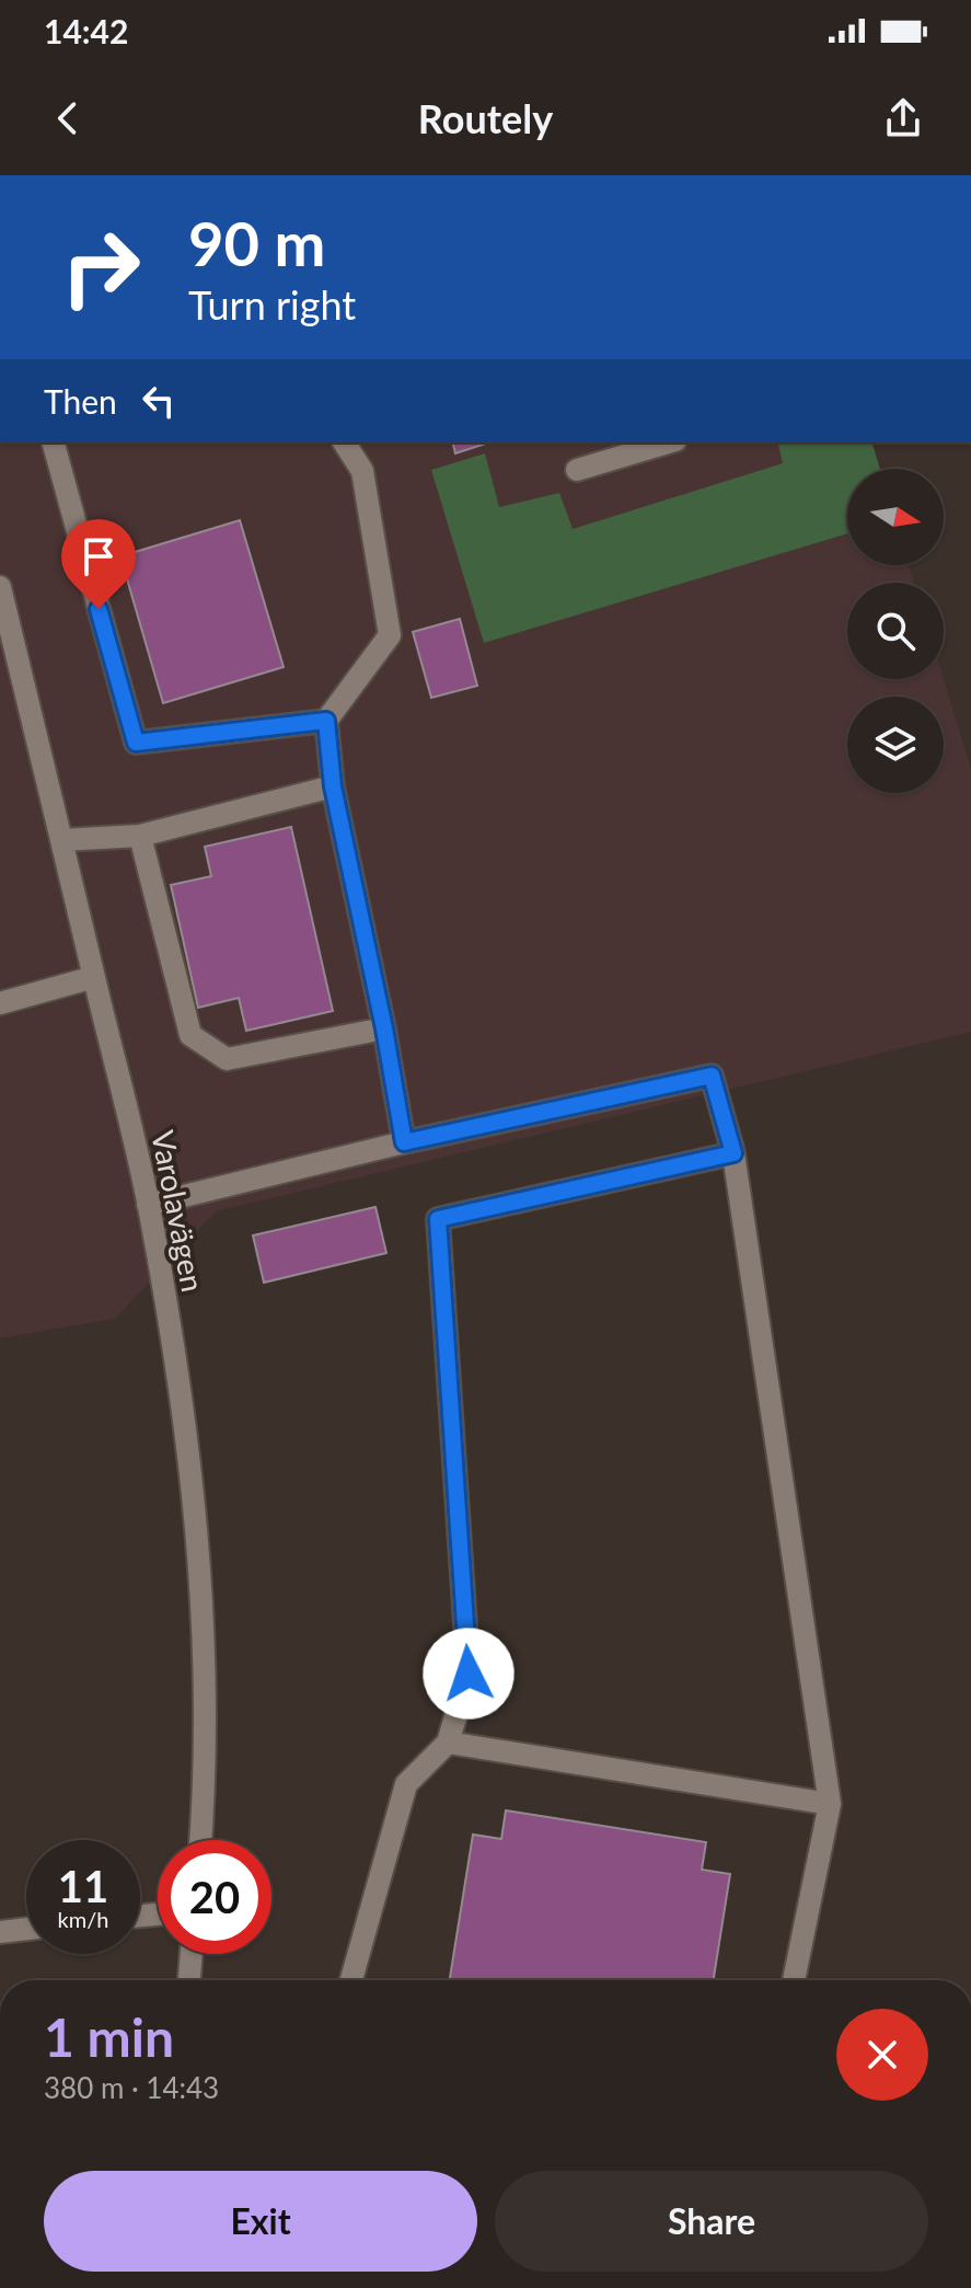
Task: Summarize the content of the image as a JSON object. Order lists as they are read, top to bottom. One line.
{"streets":{"street":["Varolavägen"]},"north":"right","page":{"status":"14:42","header":"Routely","turn":["90 m","Turn right"],"then":"Then","speed":"11 km/h","limit":"20","heading":["1 min","380 m · 14:43"],"buttons":["Exit","Share"]}}
